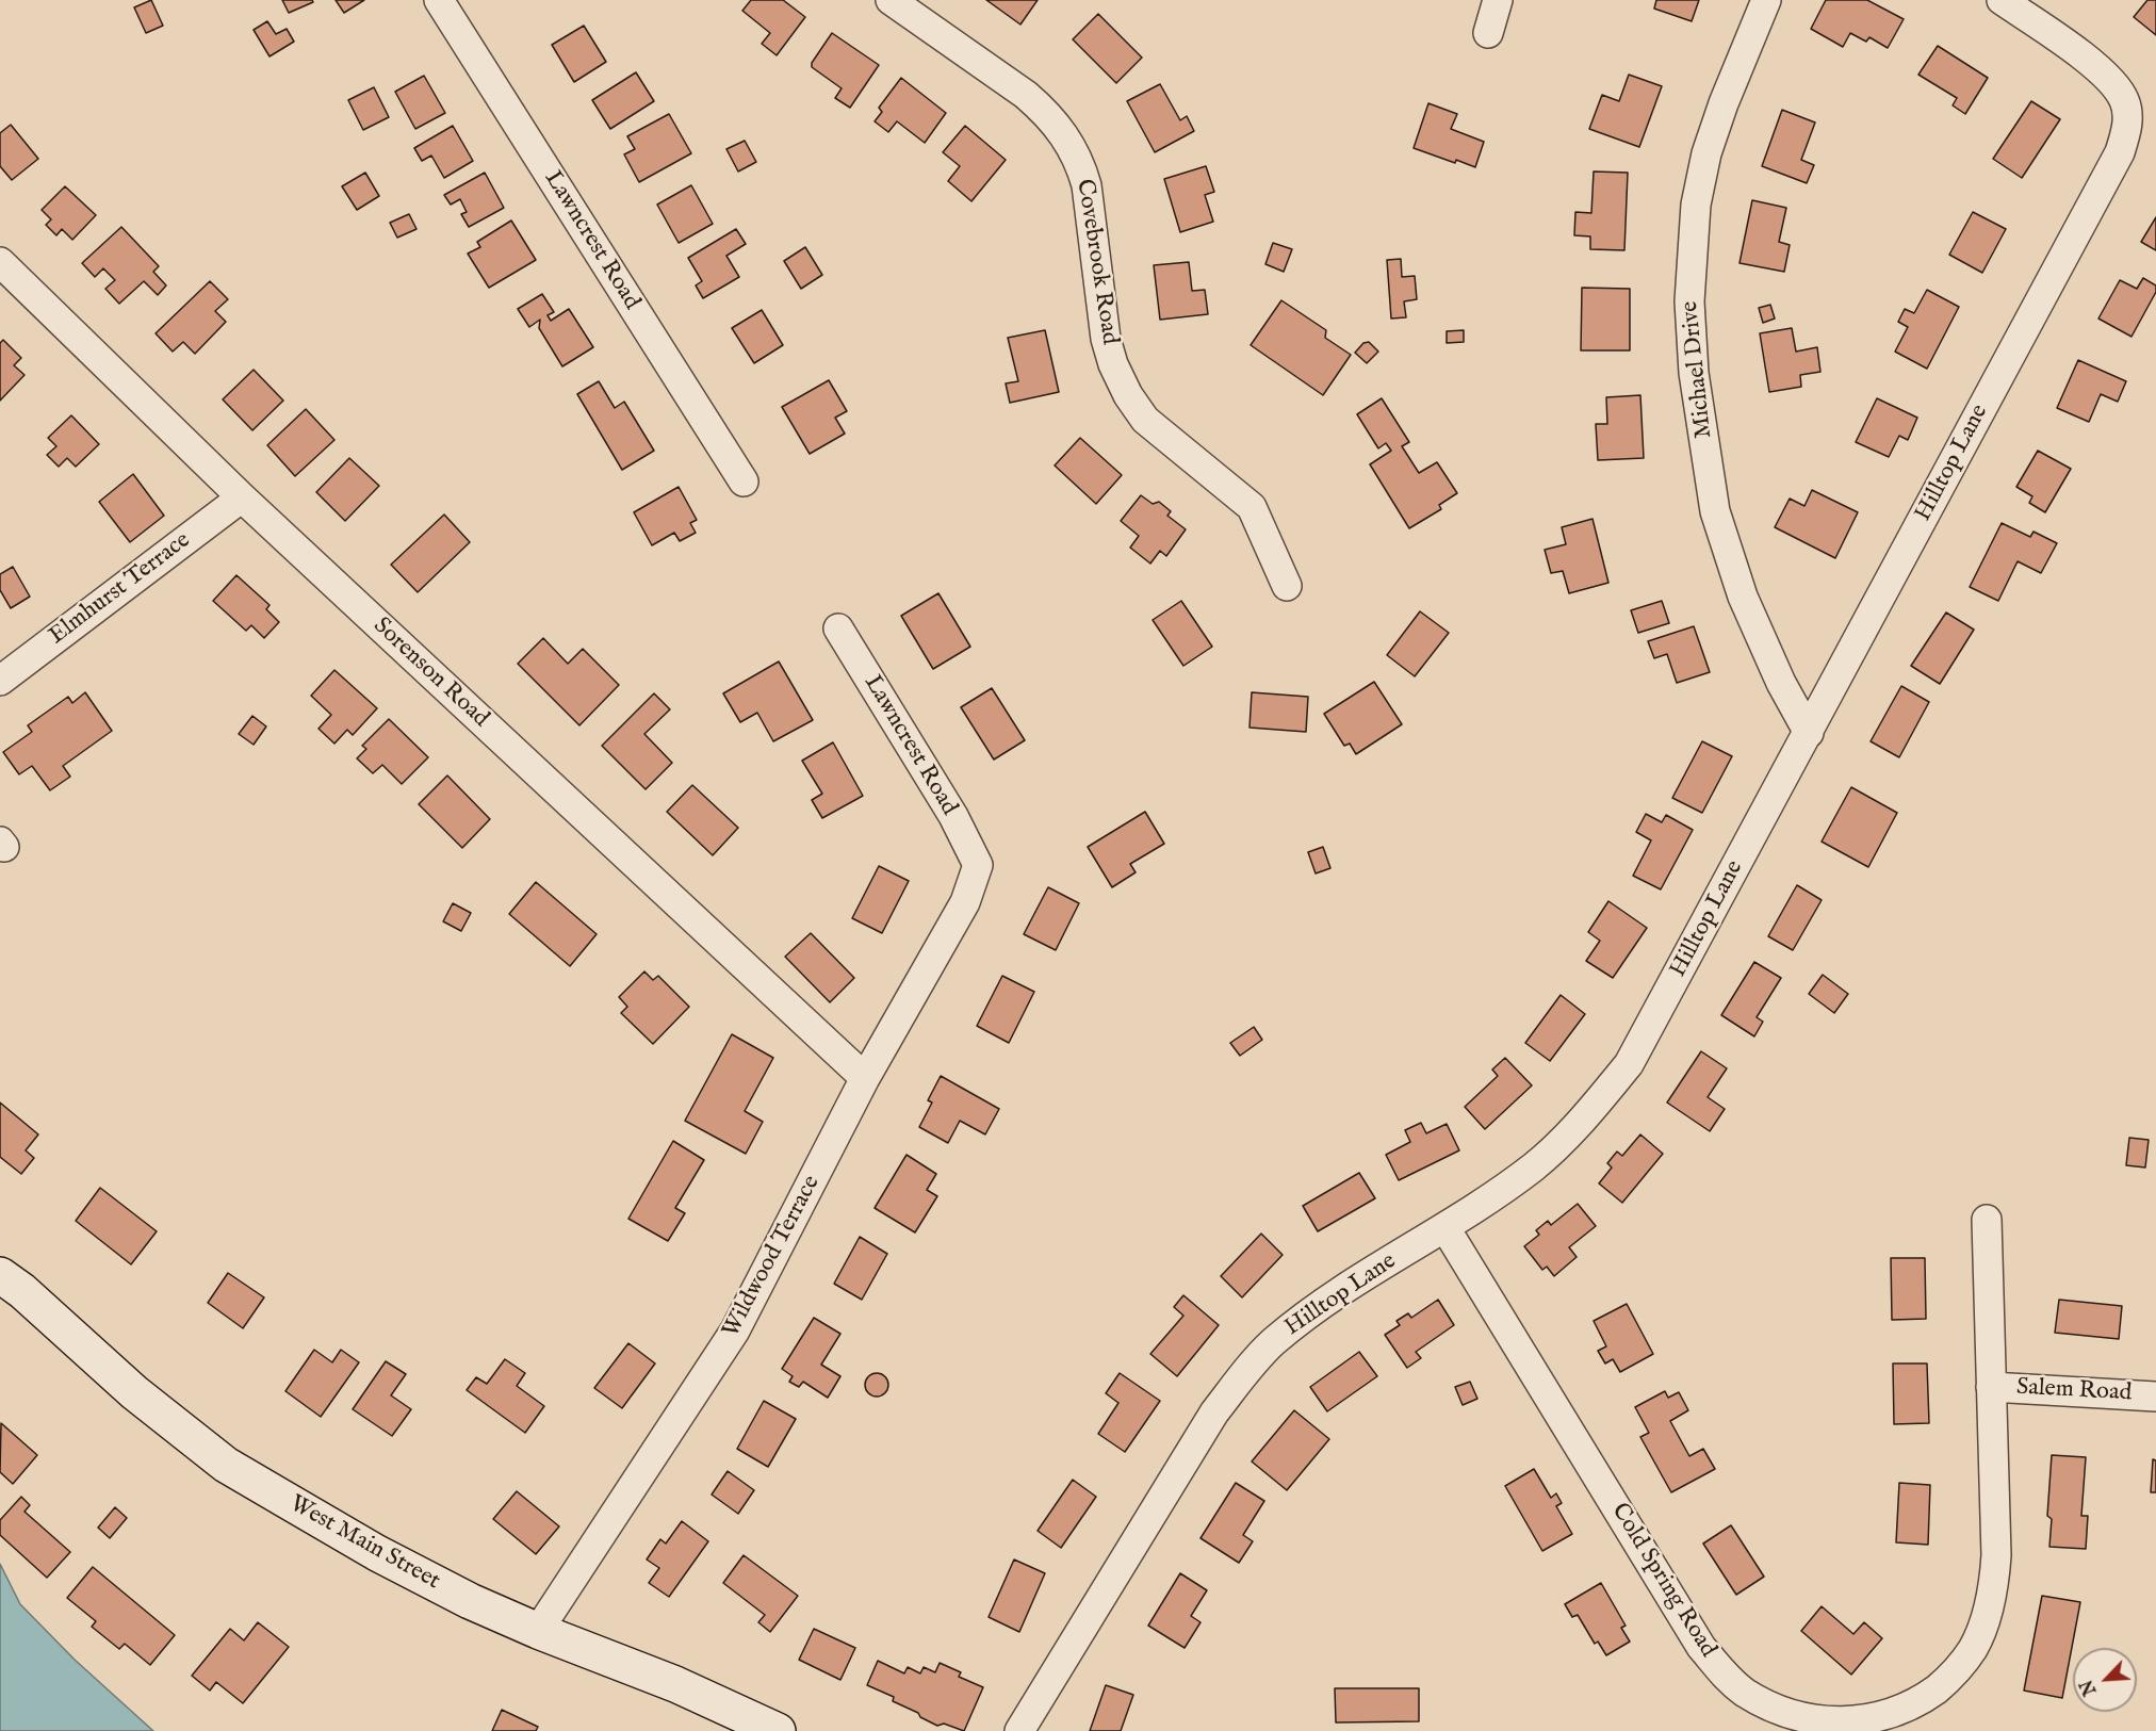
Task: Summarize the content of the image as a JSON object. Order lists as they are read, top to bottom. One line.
{"streets":{"street":["Lawncrest Road","Covebrook Road","Michael Drive","Hilltop Lane","Elmhurst Terrace","Sorenson Road","Wildwood Terrace","Salem Road","West Main Street","Cold Spring Road"]},"crossings":[["Lawncrest Road","Wildwood Terrace"],["Michael Drive","Hilltop Lane"],["Hilltop Lane","Cold Spring Road"],["Elmhurst Terrace","Sorenson Road"],["Sorenson Road","Wildwood Terrace"],["Wildwood Terrace","West Main Street"],["Salem Road","Cold Spring Road"]],"north":"bottom left"}
